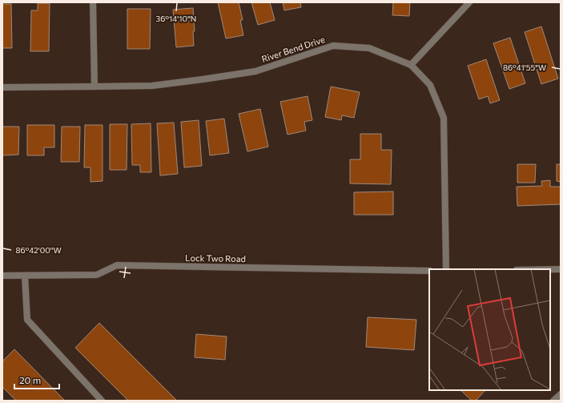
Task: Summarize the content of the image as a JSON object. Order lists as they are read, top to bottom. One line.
{"streets":{"street":["River Bend Drive","Lock Two Road"]},"scale_bar":"20 m","coordinates":["36°14'10\"N","86°41'55\"W","86°42'00\"W"]}
